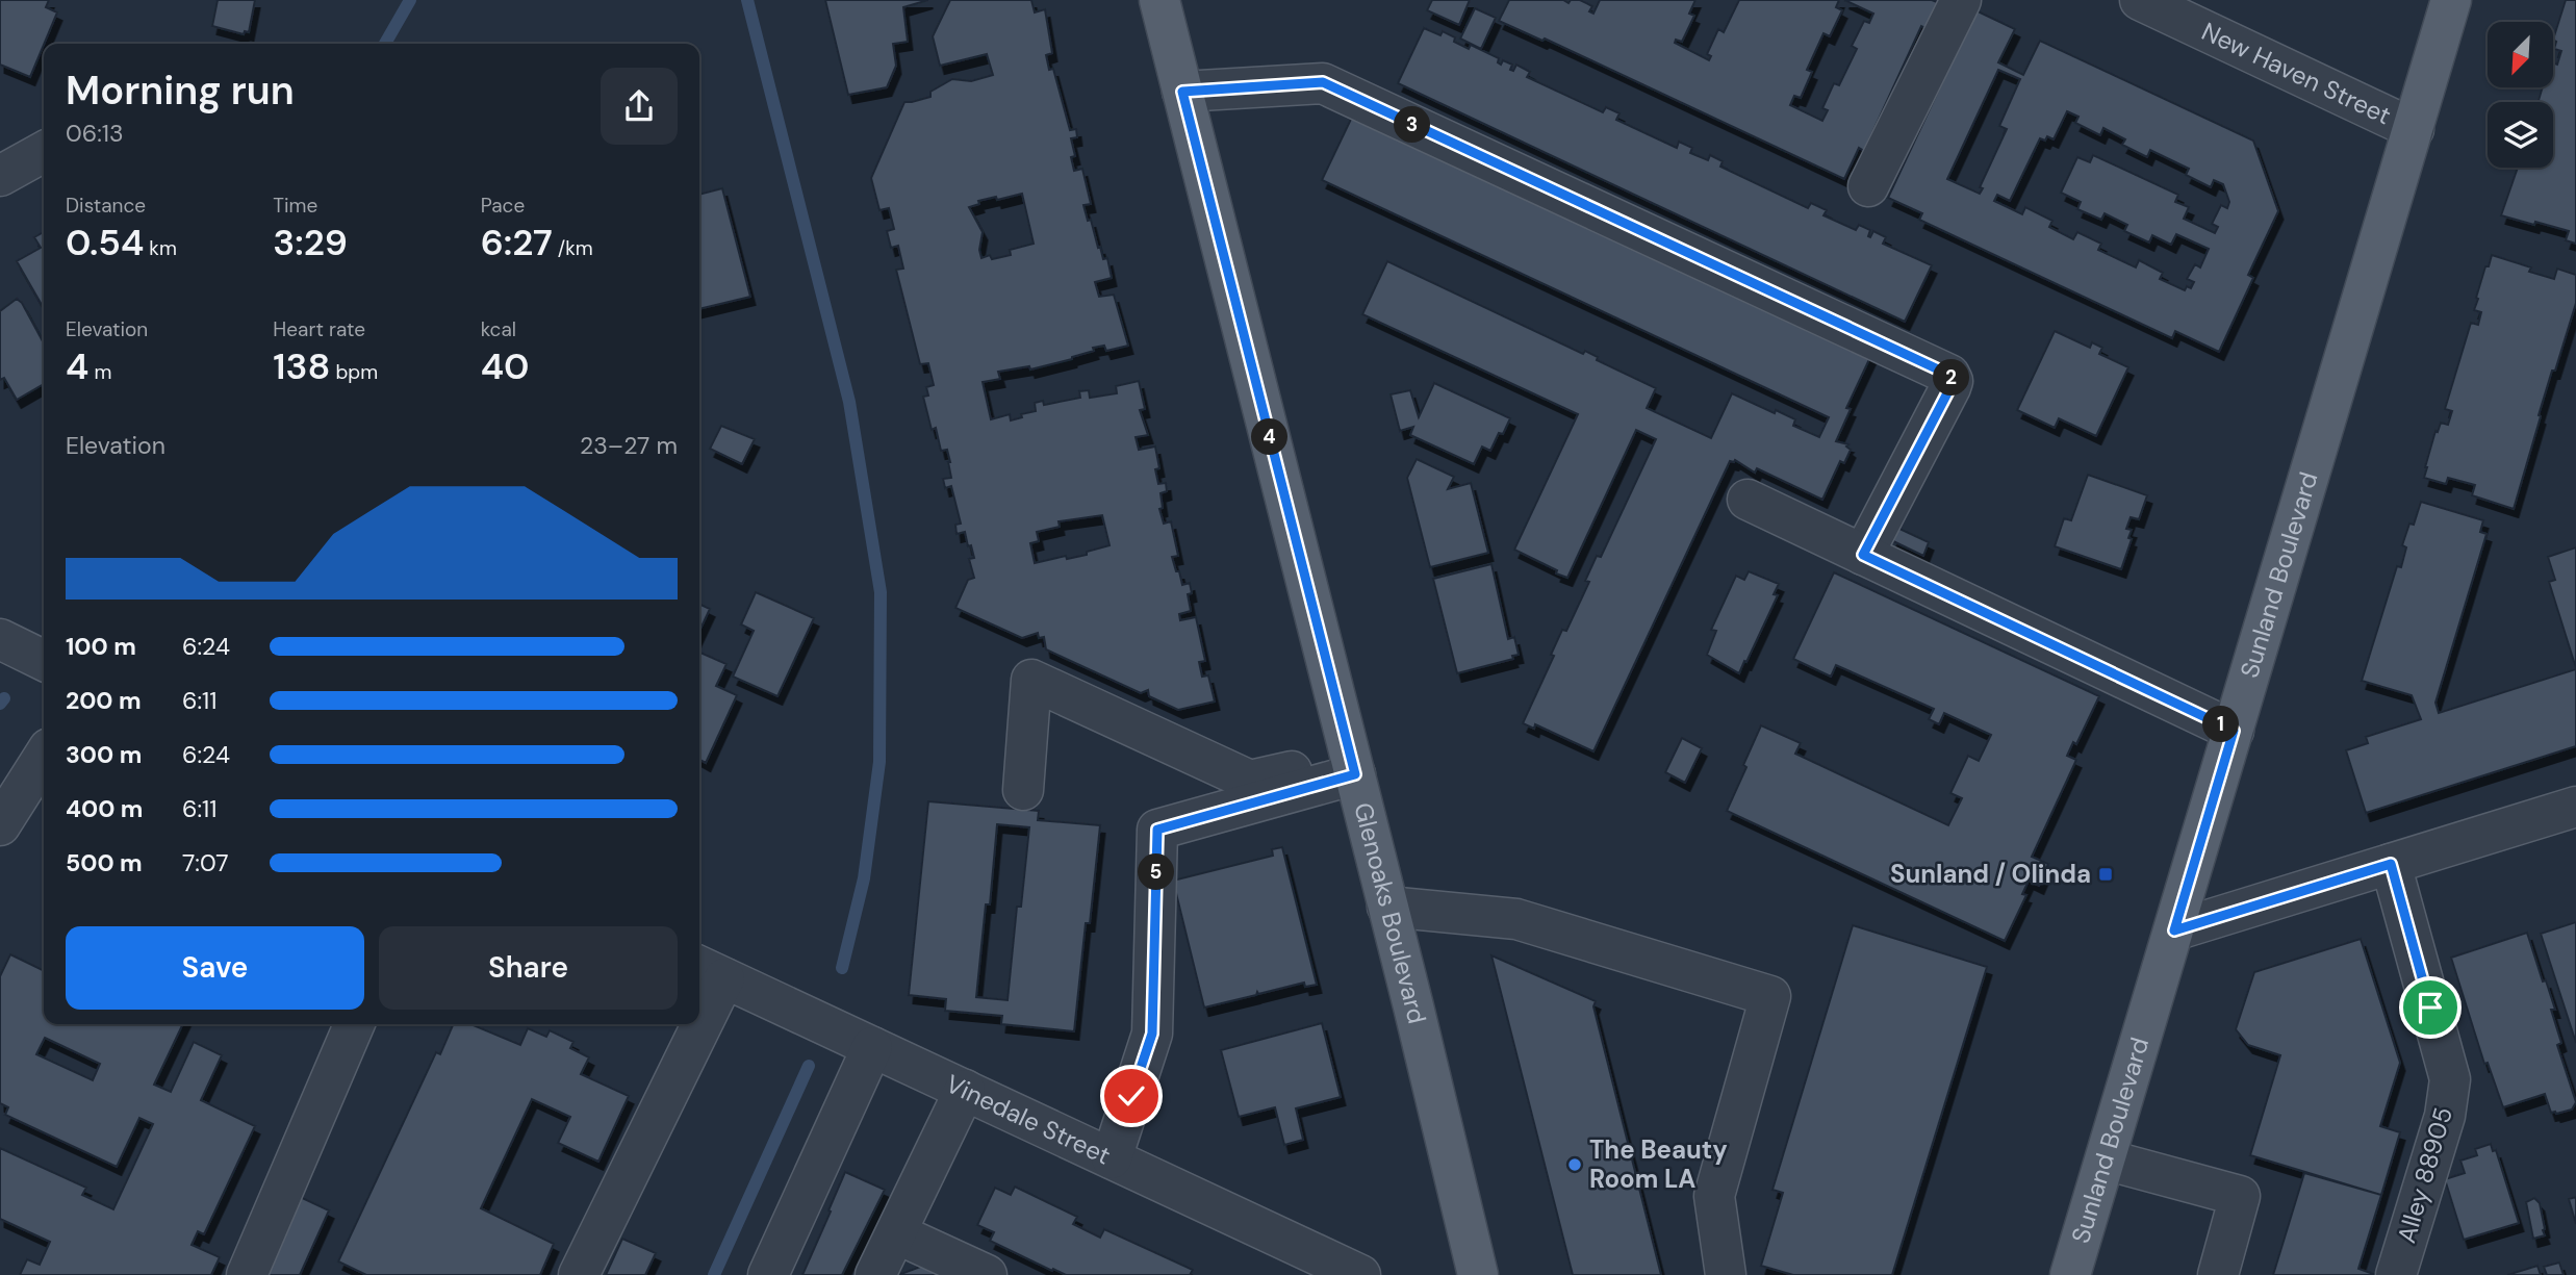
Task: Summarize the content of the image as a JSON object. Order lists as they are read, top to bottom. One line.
{"streets":{"main road":["Sunland Boulevard","Glenoaks Boulevard"],"street":["New Haven Street","Vinedale Street","Alley 88905"]},"crossings":[["New Haven Street","Sunland Boulevard"]],"places":{"transit":["Sunland / Olinda"],"other":["The Beauty Room LA"]},"north":"bottom left","page":{"heading":["Morning run","06:13"],"pins":["3","2","4","1","5"],"stats":[["Distance","0.54 km"],["Time","3:29"],["Pace","6:27 /km"],["Elevation","4 m"],["Heart rate","138 bpm"],["kcal","40"]],"chart":["Elevation","23–27 m"],"list":[{"name":"100 m","note":"6:24"},{"name":"200 m","note":"6:11"},{"name":"300 m","note":"6:24"},{"name":"400 m","note":"6:11"},{"name":"500 m","note":"7:07"}],"buttons":["Save","Share"]}}
